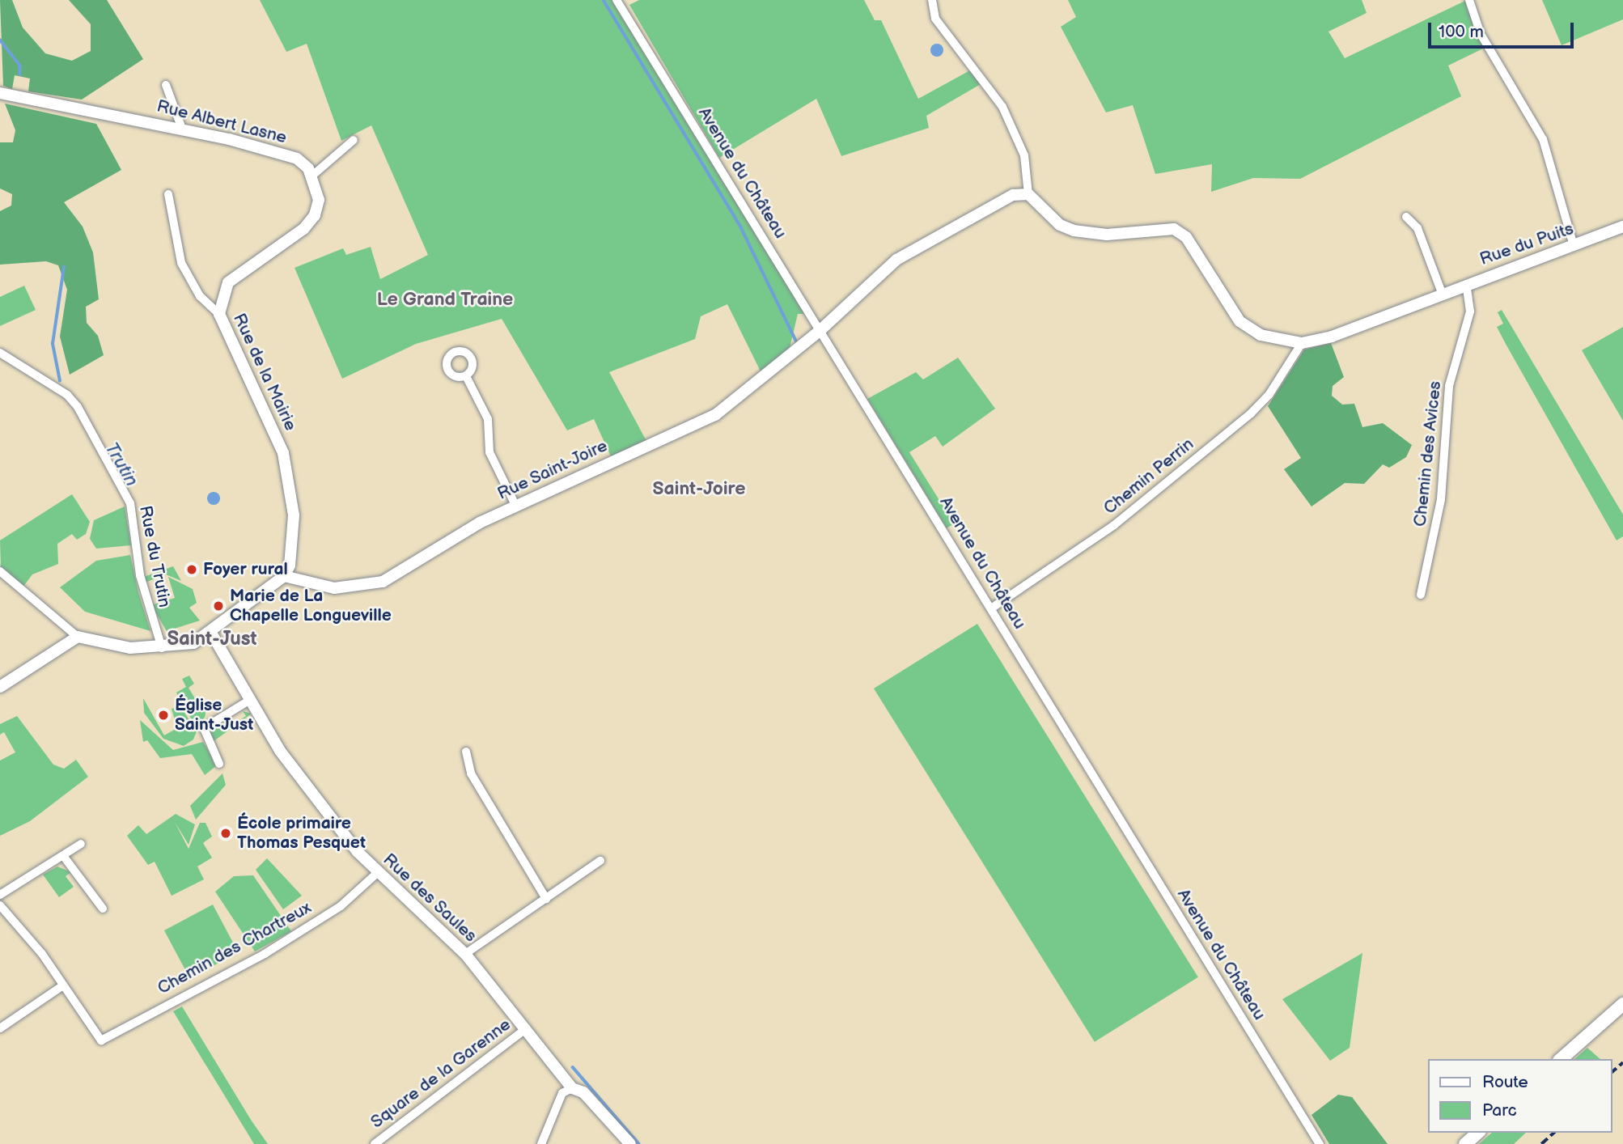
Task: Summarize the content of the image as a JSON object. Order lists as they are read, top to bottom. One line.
{"streets":{"street":["Rue Albert Lasne","Avenue du Château","Rue du Puits","Rue de la Mairie","Chemin des Avices","Rue Saint-Joire","Chemin Perrin","Rue du Trutin","Rue des Saules","Chemin des Chartreux","Square de la Garenne"]},"crossings":[["Avenue du Château","Rue Saint-Joire"],["Avenue du Château","Chemin Perrin"],["Rue du Puits","Chemin des Avices"],["Rue du Puits","Chemin Perrin"],["Rue de la Mairie","Rue Saint-Joire"],["Rue des Saules","Chemin des Chartreux"],["Rue des Saules","Square de la Garenne"]],"districts":["Le Grand Traine","Saint-Joire","Saint-Just"],"water":["Trutin"],"places":["Foyer rural","Marie de La Chapelle Longueville","Église Saint-Just","École primaire Thomas Pesquet"],"legend":["Route","Parc"],"scale_bar":"100 m"}
